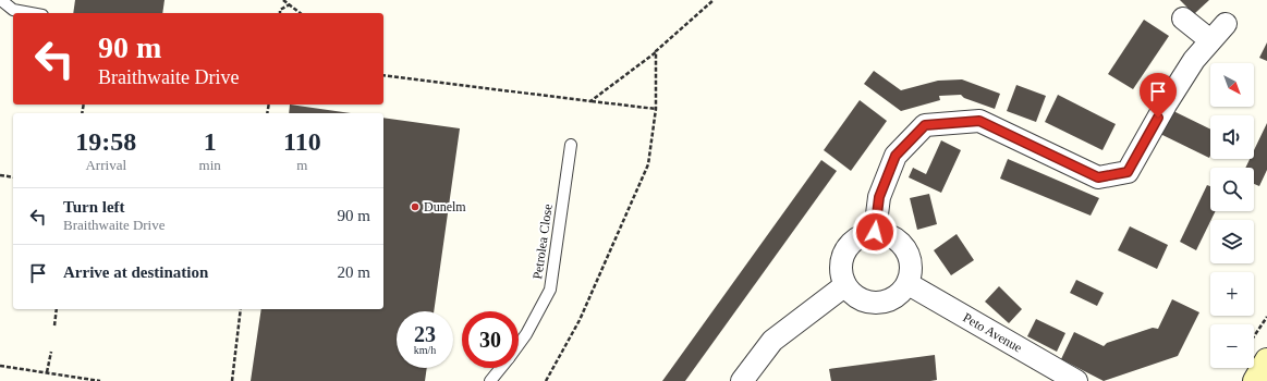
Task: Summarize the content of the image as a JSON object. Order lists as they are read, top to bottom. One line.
{"streets":{"street":["Peto Avenue"],"lane":["Petrolea Close"]},"places":["Dunelm"],"north":"bottom right","page":{"turn":["90 m","Braithwaite Drive"],"map_buttons":["+","−"],"eta":["19:58","Arrival","1","min","110","m"],"list":[{"name":"Turn left","note":"Braithwaite Drive","value":"90 m"},{"name":"Arrive at destination","value":"20 m"}],"speed":"23 km/h","limit":"30"}}
